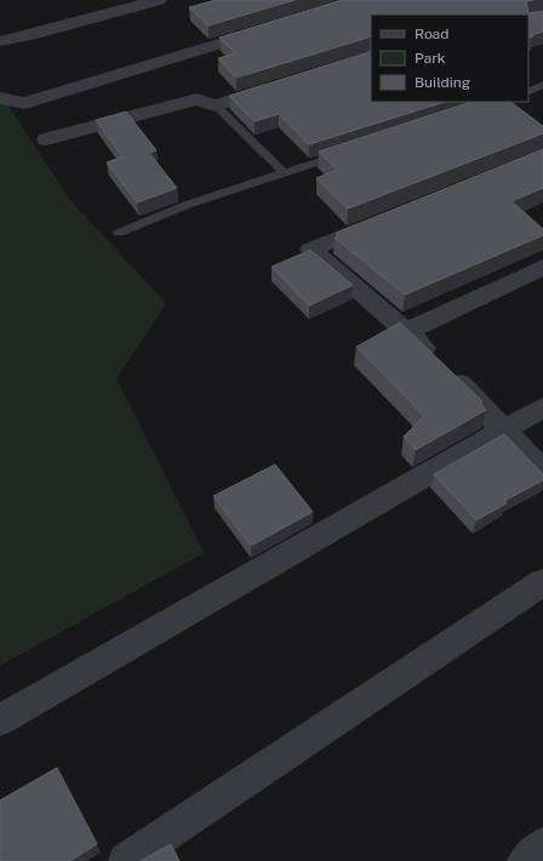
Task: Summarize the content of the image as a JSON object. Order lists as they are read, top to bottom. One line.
{"legend":["Road","Park","Building"]}
